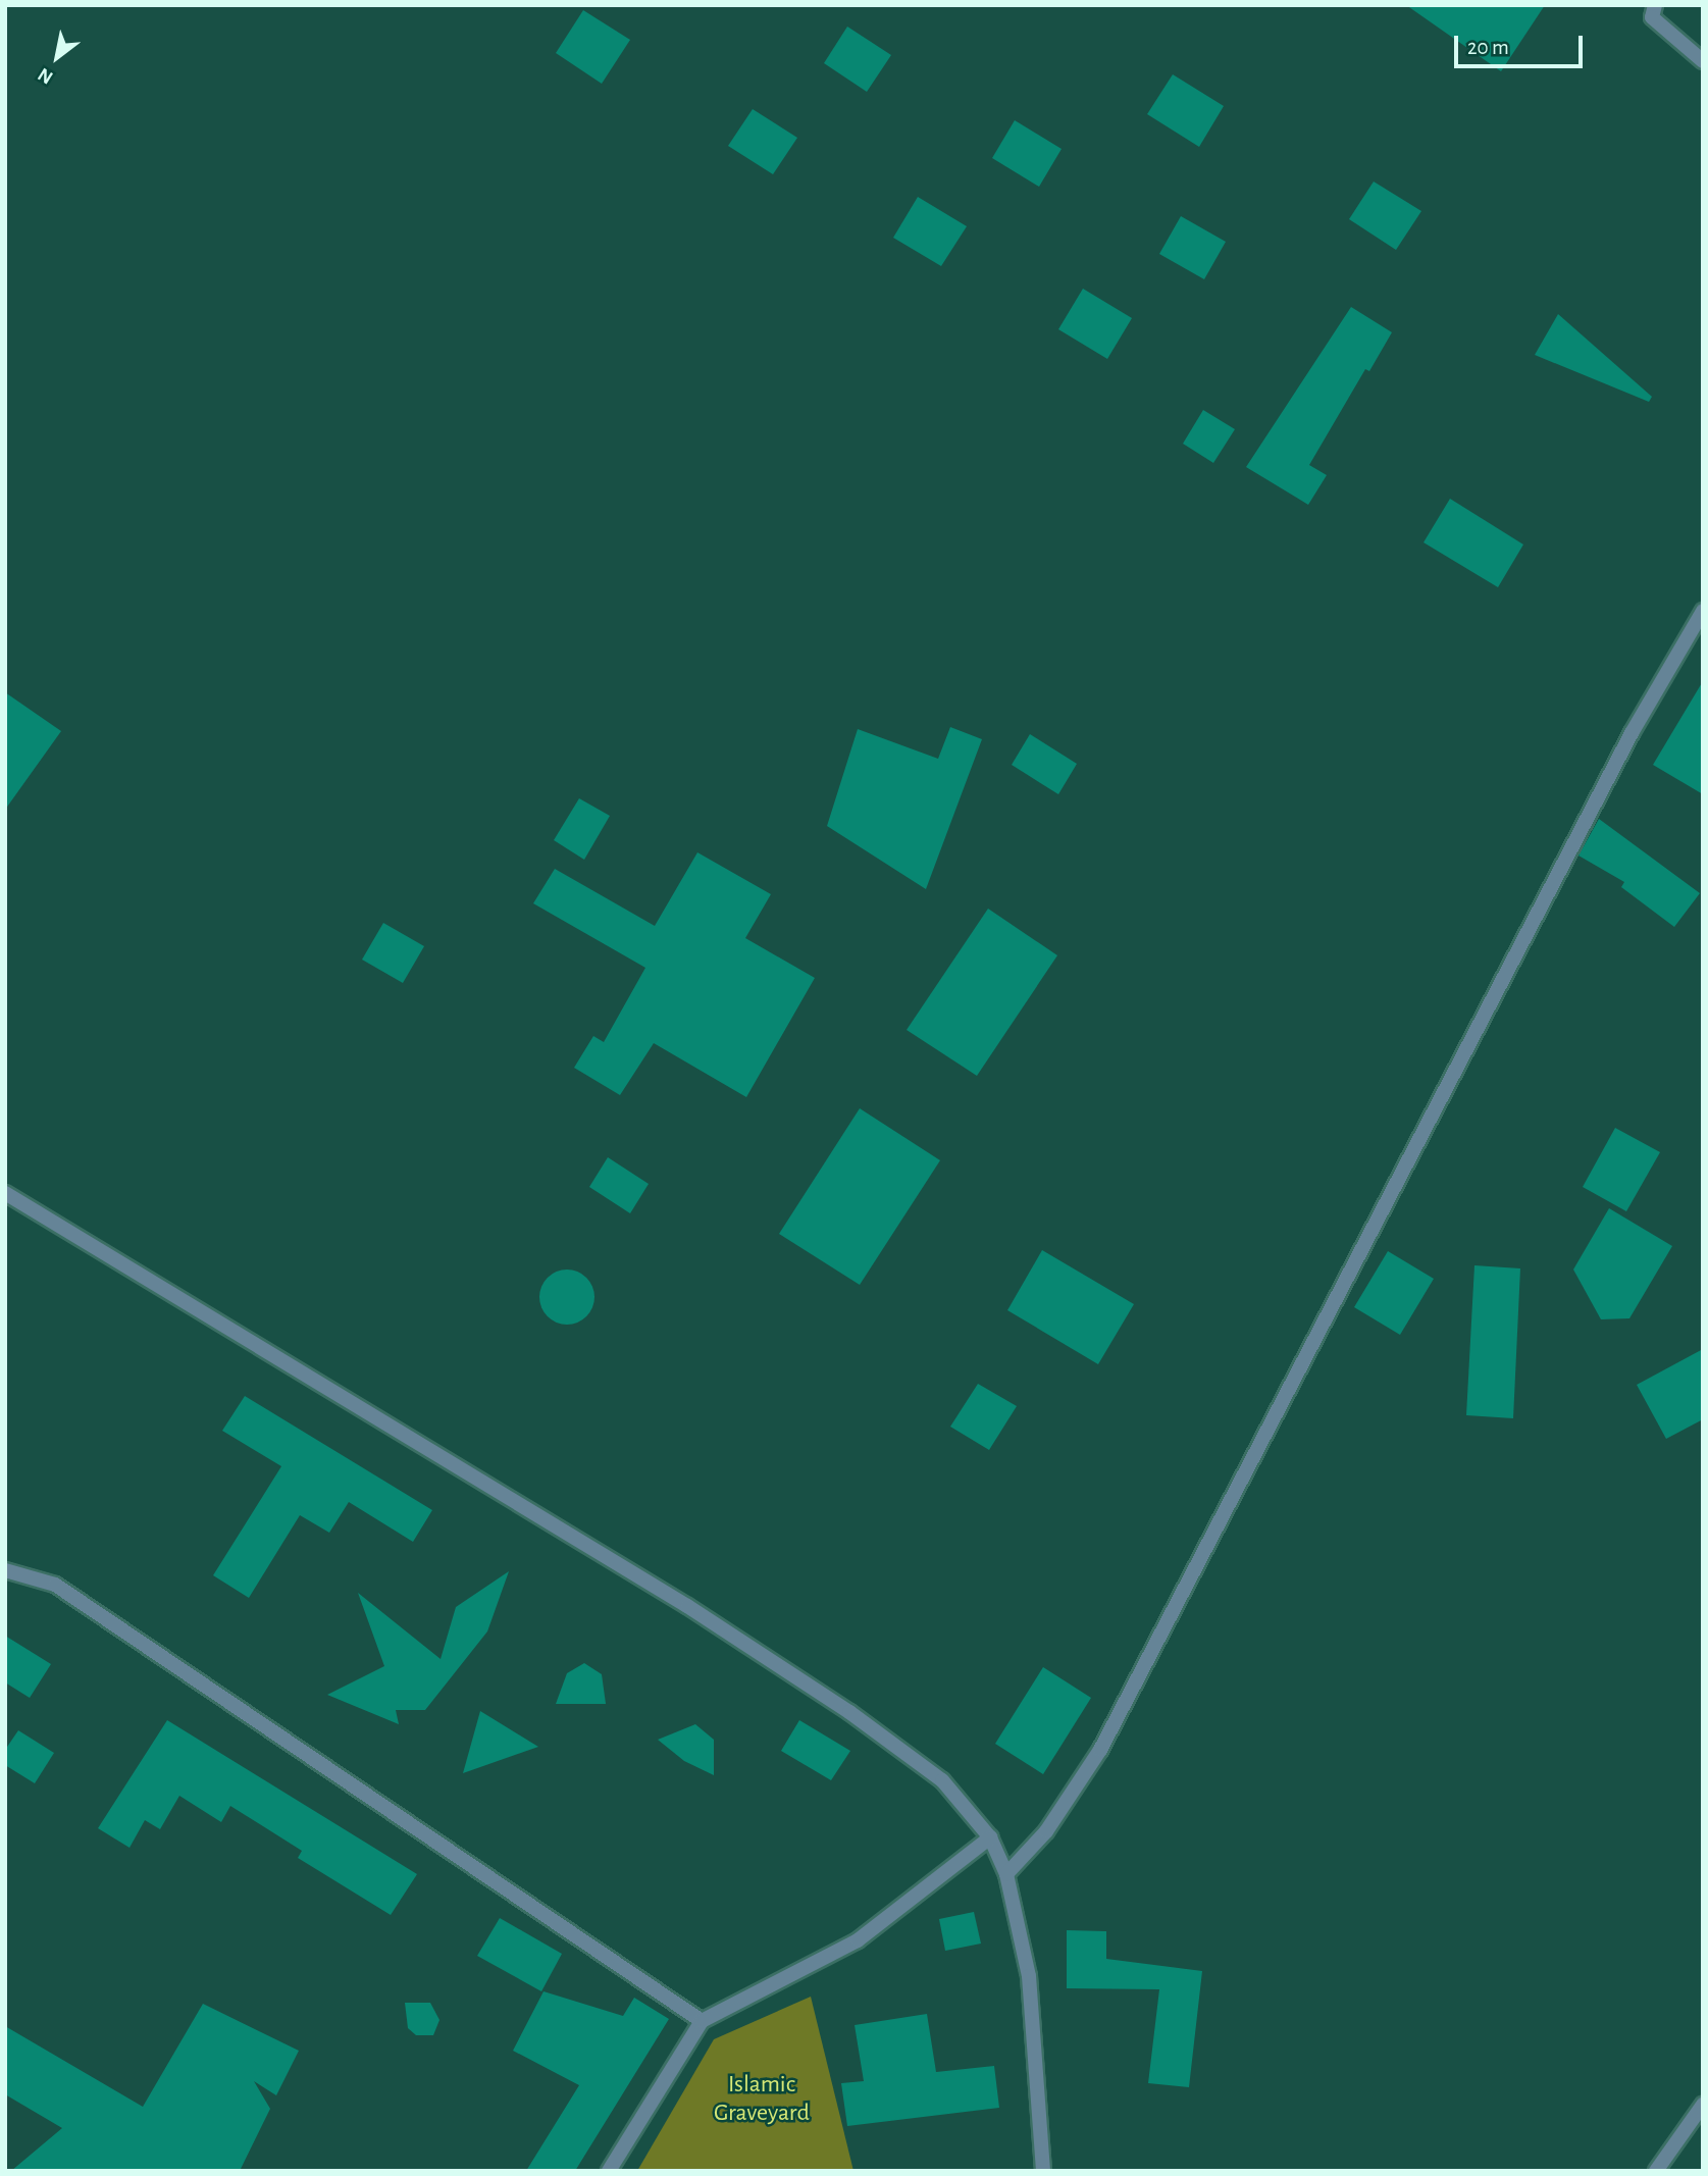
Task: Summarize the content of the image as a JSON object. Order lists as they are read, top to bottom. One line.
{"parks":["Islamic Graveyard"],"scale_bar":"20 m","north":"bottom left"}
